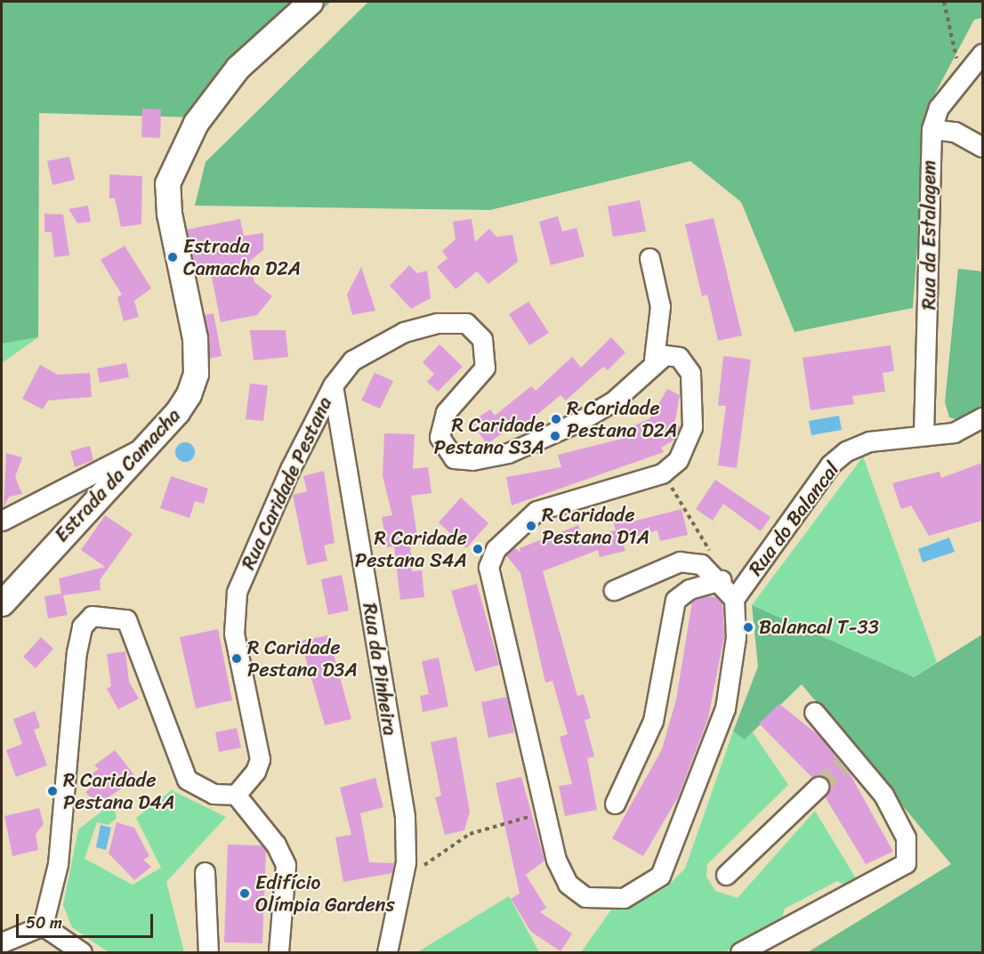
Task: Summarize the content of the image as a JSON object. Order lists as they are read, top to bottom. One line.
{"streets":{"street":["Rua da Estalagem","Estrada da Camacha","Rua Caridade Pestana","Rua do Balancal","Rua da Pinheira"]},"crossings":[["Rua da Estalagem","Rua do Balancal"],["Rua Caridade Pestana","Rua da Pinheira"]],"places":["Estrada Camacha D2A","R Caridade Pestana D2A","R Caridade Pestana S3A","R Caridade Pestana D1A","R Caridade Pestana S4A","Balancal T-33","R Caridade Pestana D3A","R Caridade Pestana D4A","Edifício Olímpia Gardens"],"scale_bar":"50 m"}
